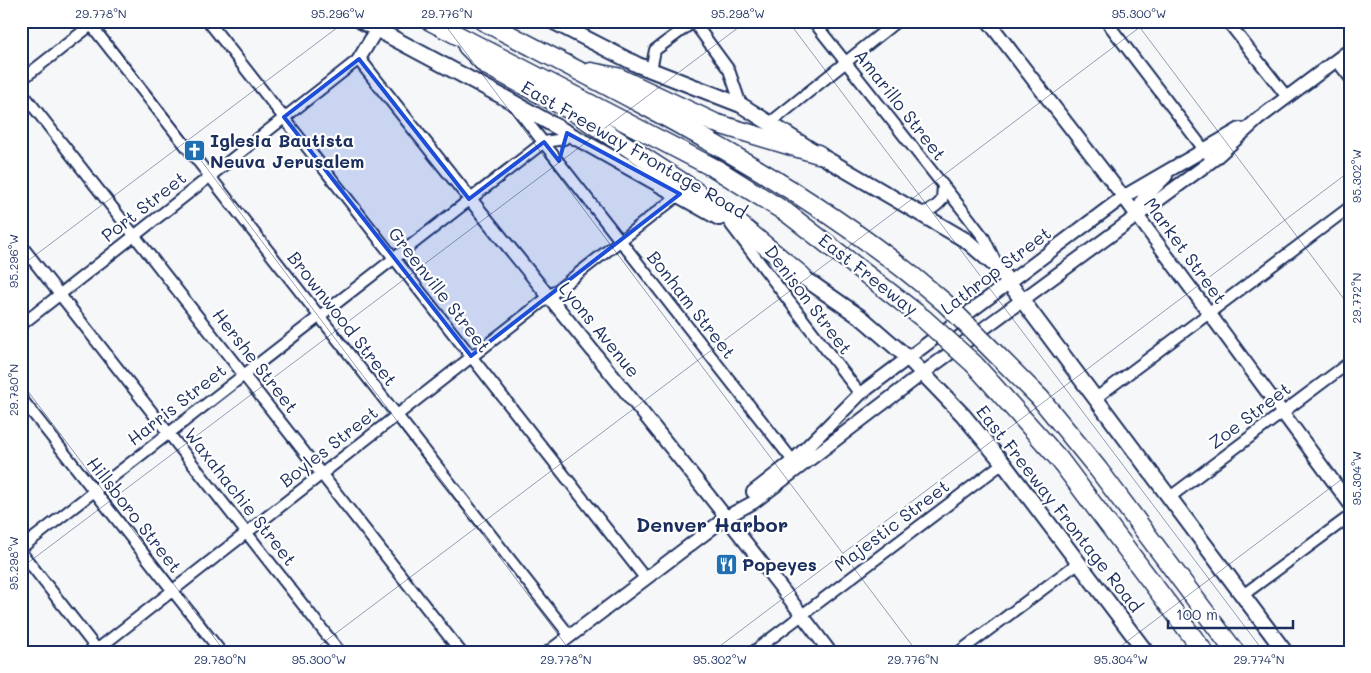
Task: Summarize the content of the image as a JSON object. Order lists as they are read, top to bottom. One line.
{"streets":{"highway":["East Freeway"],"main road":["East Freeway Frontage Road"],"street":["Amarillo Street","Port Street","Market Street","Lathrop Street","Greenville Street","Denison Street","Bonham Street","Brownwood Street","Lyons Avenue","Hershe Street","Harris Street","Zoe Street","Boyles Street","Waxahachie Street","Hillsboro Street","Majestic Street"]},"crossings":[["East Freeway Frontage Road","Lathrop Street"],["East Freeway Frontage Road","Denison Street"],["East Freeway Frontage Road","Bonham Street"],["East Freeway Frontage Road","Boyles Street"],["East Freeway Frontage Road","Majestic Street"],["Port Street","Greenville Street"],["Port Street","Brownwood Street"],["Port Street","Lyons Avenue"],["Port Street","Hershe Street"],["Port Street","Waxahachie Street"],["Market Street","Lathrop Street"],["Market Street","Zoe Street"],["Lathrop Street","Greenville Street"],["Lathrop Street","Denison Street"],["Lathrop Street","Bonham Street"],["Lathrop Street","Brownwood Street"],["Lathrop Street","Lyons Avenue"],["Greenville Street","Harris Street"],["Greenville Street","Boyles Street"],["Bonham Street","Harris Street"],["Bonham Street","Boyles Street"],["Brownwood Street","Harris Street"],["Brownwood Street","Boyles Street"],["Lyons Avenue","Harris Street"],["Lyons Avenue","Boyles Street"],["Lyons Avenue","Majestic Street"],["Hershe Street","Harris Street"],["Hershe Street","Boyles Street"],["Harris Street","Waxahachie Street"],["Harris Street","Hillsboro Street"],["Boyles Street","Waxahachie Street"],["Boyles Street","Hillsboro Street"]],"districts":["Denver Harbor"],"places":{"church":["Iglesia Bautista Neuva Jerusalem"],"restaurant":["Popeyes"]},"scale_bar":"100 m","coordinates":["29.778°N","95.296°W","29.776°N","95.298°W","95.300°W","95.302°W","29.772°N","29.780°N","95.304°W","29.774°N"]}
